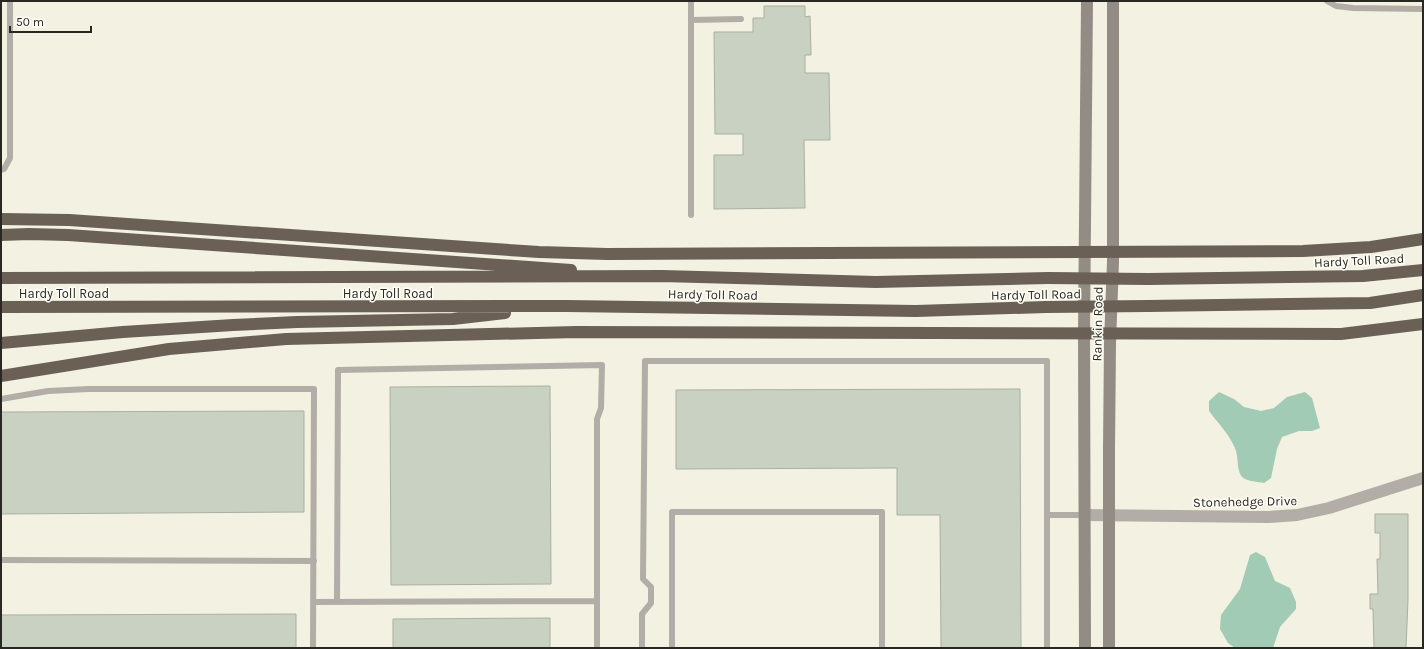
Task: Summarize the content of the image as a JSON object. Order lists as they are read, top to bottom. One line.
{"streets":{"highway":["Hardy Toll Road"],"main road":["Rankin Road"],"street":["Stonehedge Drive"]},"crossings":[["Rankin Road","Stonehedge Drive"]],"scale_bar":"50 m"}
